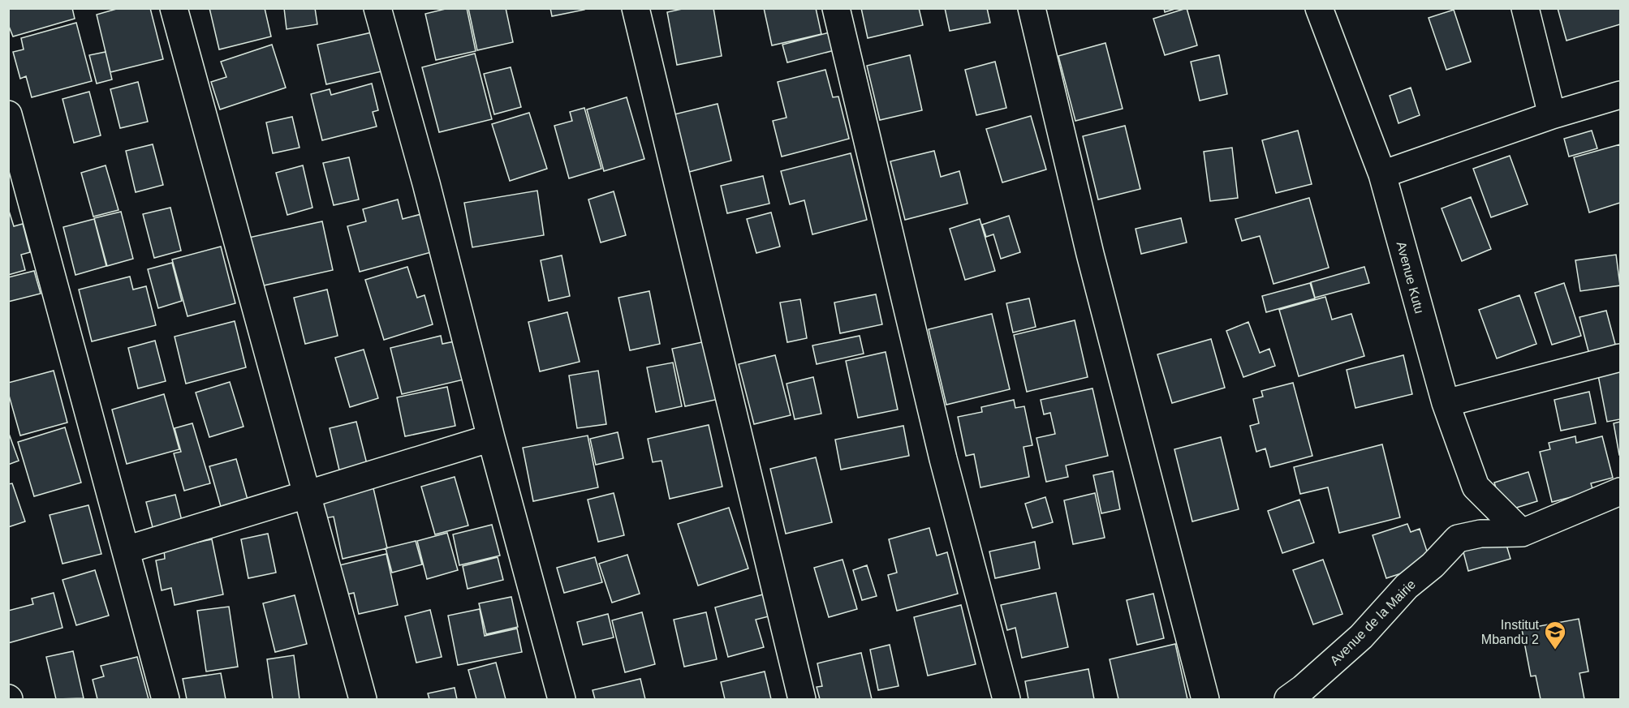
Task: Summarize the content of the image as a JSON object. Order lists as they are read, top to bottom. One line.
{"streets":{"street":["Avenue Kutu","Avenue de la Mairie"]},"crossings":[["Avenue Kutu","Avenue de la Mairie"]],"places":{"school or university":["Institut Mbandu 2"]}}
